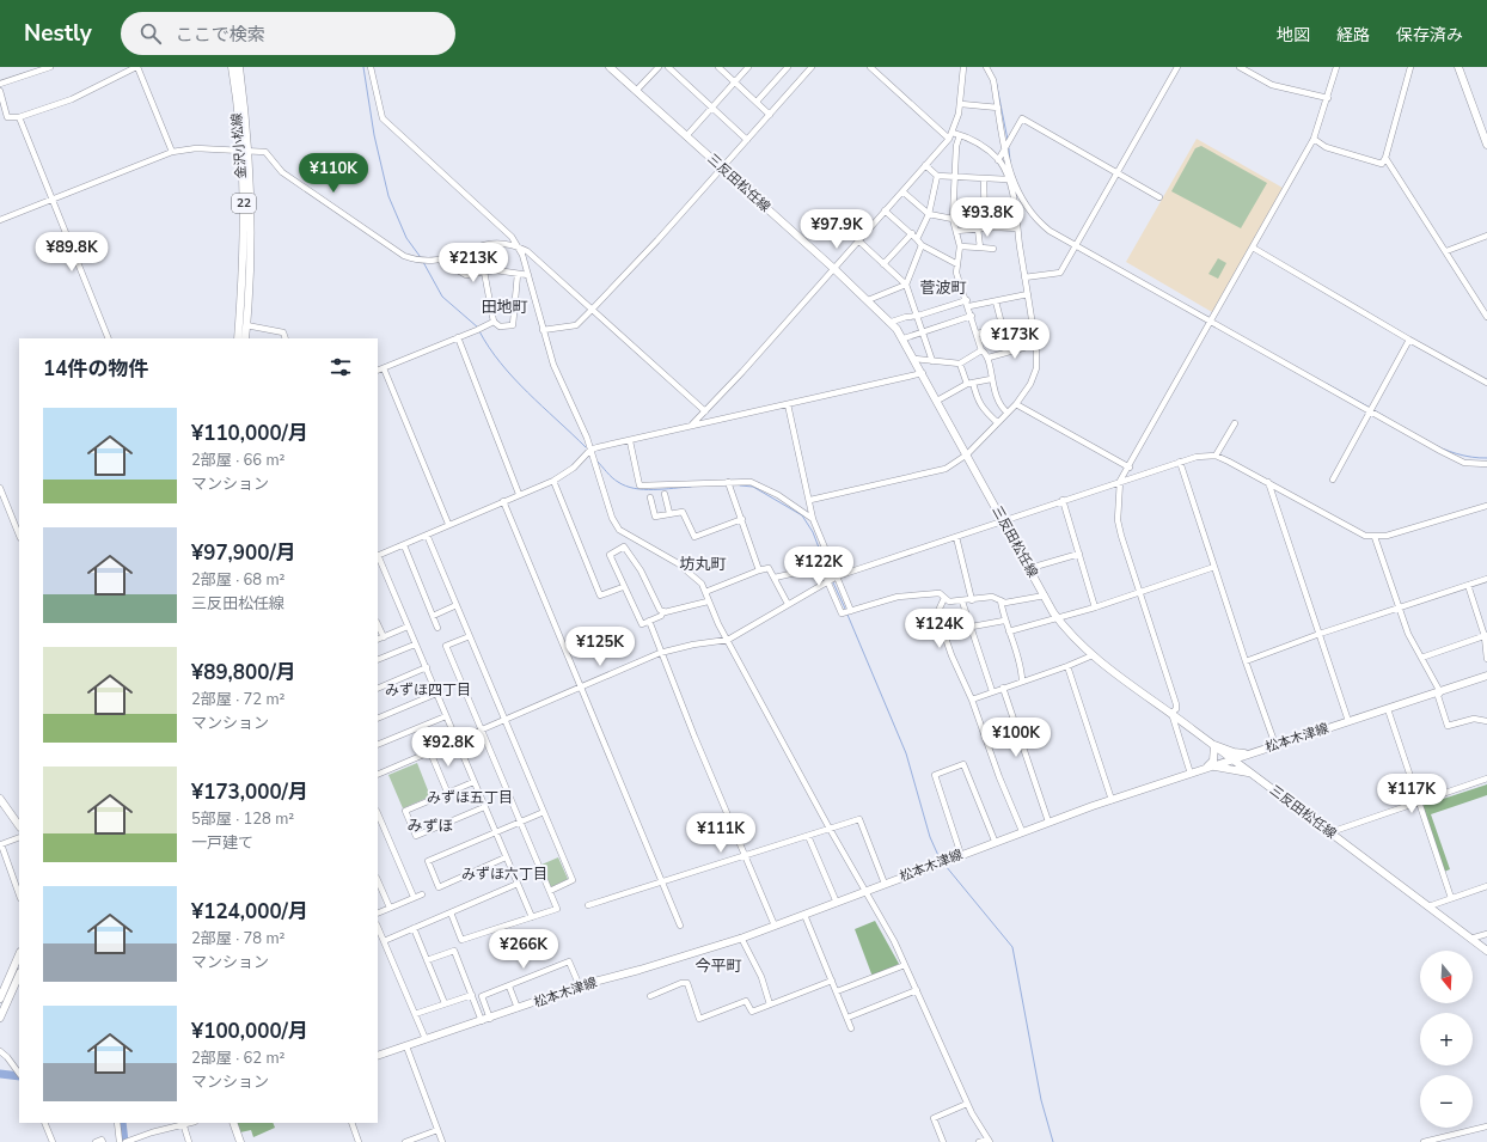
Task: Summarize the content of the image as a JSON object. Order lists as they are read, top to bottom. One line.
{"streets":{"main road":["金沢小松線","三反田松任線","22","松本木津線"]},"crossings":[["三反田松任線","松本木津線"]],"districts":["菅波町","田地町","坊丸町","みずほ四丁目","みずほ五丁目","みずほ","みずほ六丁目","今平町"],"north":"bottom","page":{"header":"Nestly","search":"ここで検索","nav":["地図","経路","保存済み"],"price":["¥110K","¥93.8K","¥97.9K","¥89.8K","¥213K","¥173K","¥122K","¥124K","¥125K","¥100K","¥92.8K","¥117K","¥111K","¥266K"],"heading":"14件の物件","list":[{"name":"¥110,000/月","note":"2部屋 · 66 m² · マンション"},{"name":"¥97,900/月","note":"2部屋 · 68 m² · 三反田松任線"},{"name":"¥89,800/月","note":"2部屋 · 72 m² · マンション"},{"name":"¥173,000/月","note":"5部屋 · 128 m² · 一戸建て"},{"name":"¥124,000/月","note":"2部屋 · 78 m² · マンション"},{"name":"¥100,000/月","note":"2部屋 · 62 m² · マンション"}],"map_buttons":["+","−"]}}
